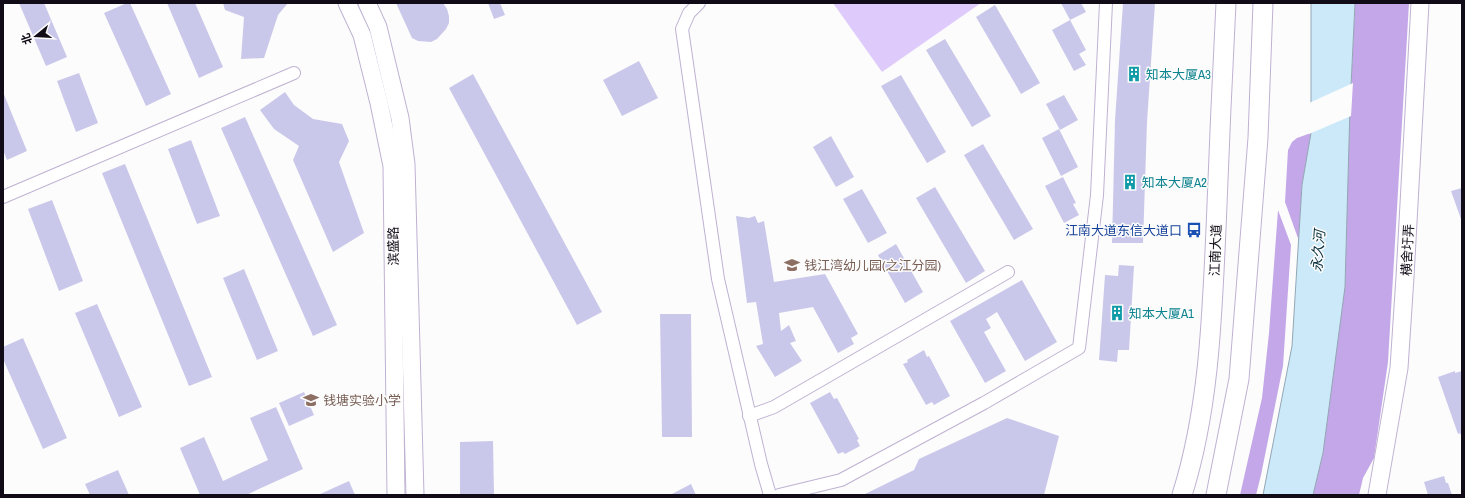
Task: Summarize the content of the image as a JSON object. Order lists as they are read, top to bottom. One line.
{"streets":{"main road":["滨盛路","江南大道","横舍圩弄"]},"water":["永久河"],"places":{"building":["知本大厦A3","知本大厦A2","知本大厦A1"],"bus stop":["江南大道东信大道口"],"school or university":["钱江湾幼儿园(之江分园)","钱塘实验小学"]},"north":"left"}
